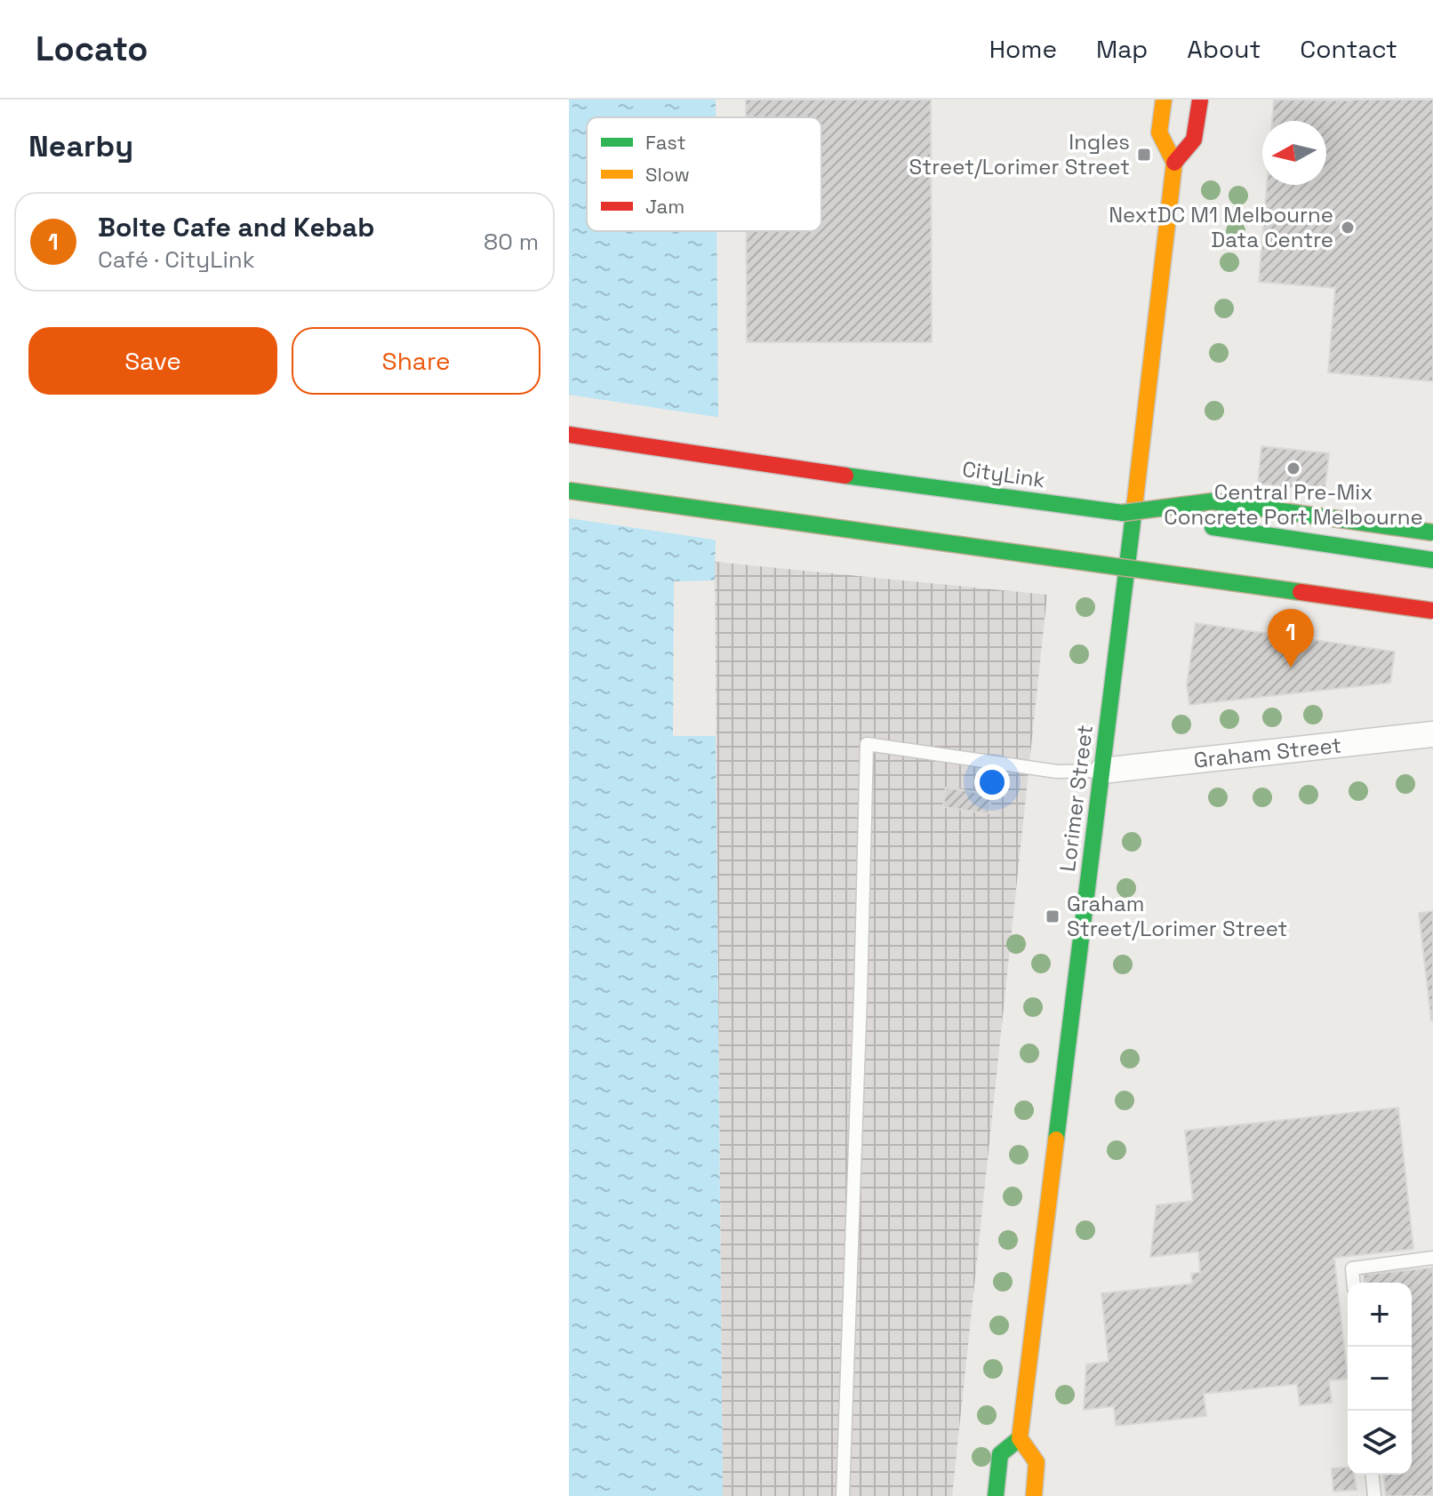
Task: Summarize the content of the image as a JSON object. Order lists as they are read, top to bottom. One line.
{"streets":{"main road":["CityLink","Lorimer Street"],"street":["Graham Street"]},"crossings":[["Graham Street","Lorimer Street"]],"places":{"transit":["Ingles Street/Lorimer Street","Graham Street/Lorimer Street"],"other":["NextDC M1 Melbourne Data Centre","Central Pre-Mix Concrete Port Melbourne"]},"legend":["Fast","Slow","Jam"],"north":"left","page":{"header":"Locato","nav":["Home","Map","About","Contact"],"heading":"Nearby","list":[{"mark":"1","name":"Bolte Cafe and Kebab","note":"Café · CityLink","value":"80 m"}],"buttons":["Save","Share"],"pins":"1","map_buttons":["+","−"]}}
